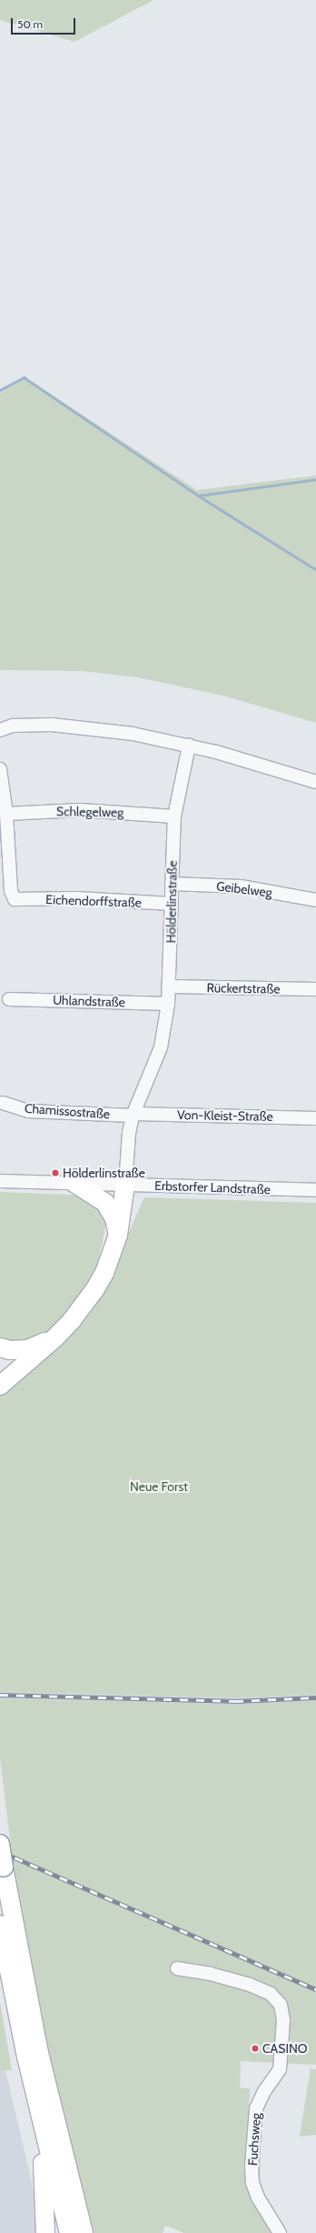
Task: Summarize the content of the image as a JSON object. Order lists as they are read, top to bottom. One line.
{"streets":{"street":["Schlegelweg","Geibelweg","Eichendorffstraße","Hölderlinstraße","Rückertstraße","Uhlandstraße","Chamissostraße","Von-Kleist-Straße","Erbstorfer Landstraße","Fuchsweg"]},"crossings":[["Schlegelweg","Eichendorffstraße"],["Schlegelweg","Hölderlinstraße"],["Geibelweg","Hölderlinstraße"],["Eichendorffstraße","Hölderlinstraße"],["Hölderlinstraße","Rückertstraße"],["Hölderlinstraße","Uhlandstraße"],["Hölderlinstraße","Chamissostraße"],["Hölderlinstraße","Von-Kleist-Straße"],["Hölderlinstraße","Erbstorfer Landstraße"],["Chamissostraße","Von-Kleist-Straße"]],"parks":["Neue Forst"],"places":["Hölderlinstraße","CASINO"],"scale_bar":"50 m"}
